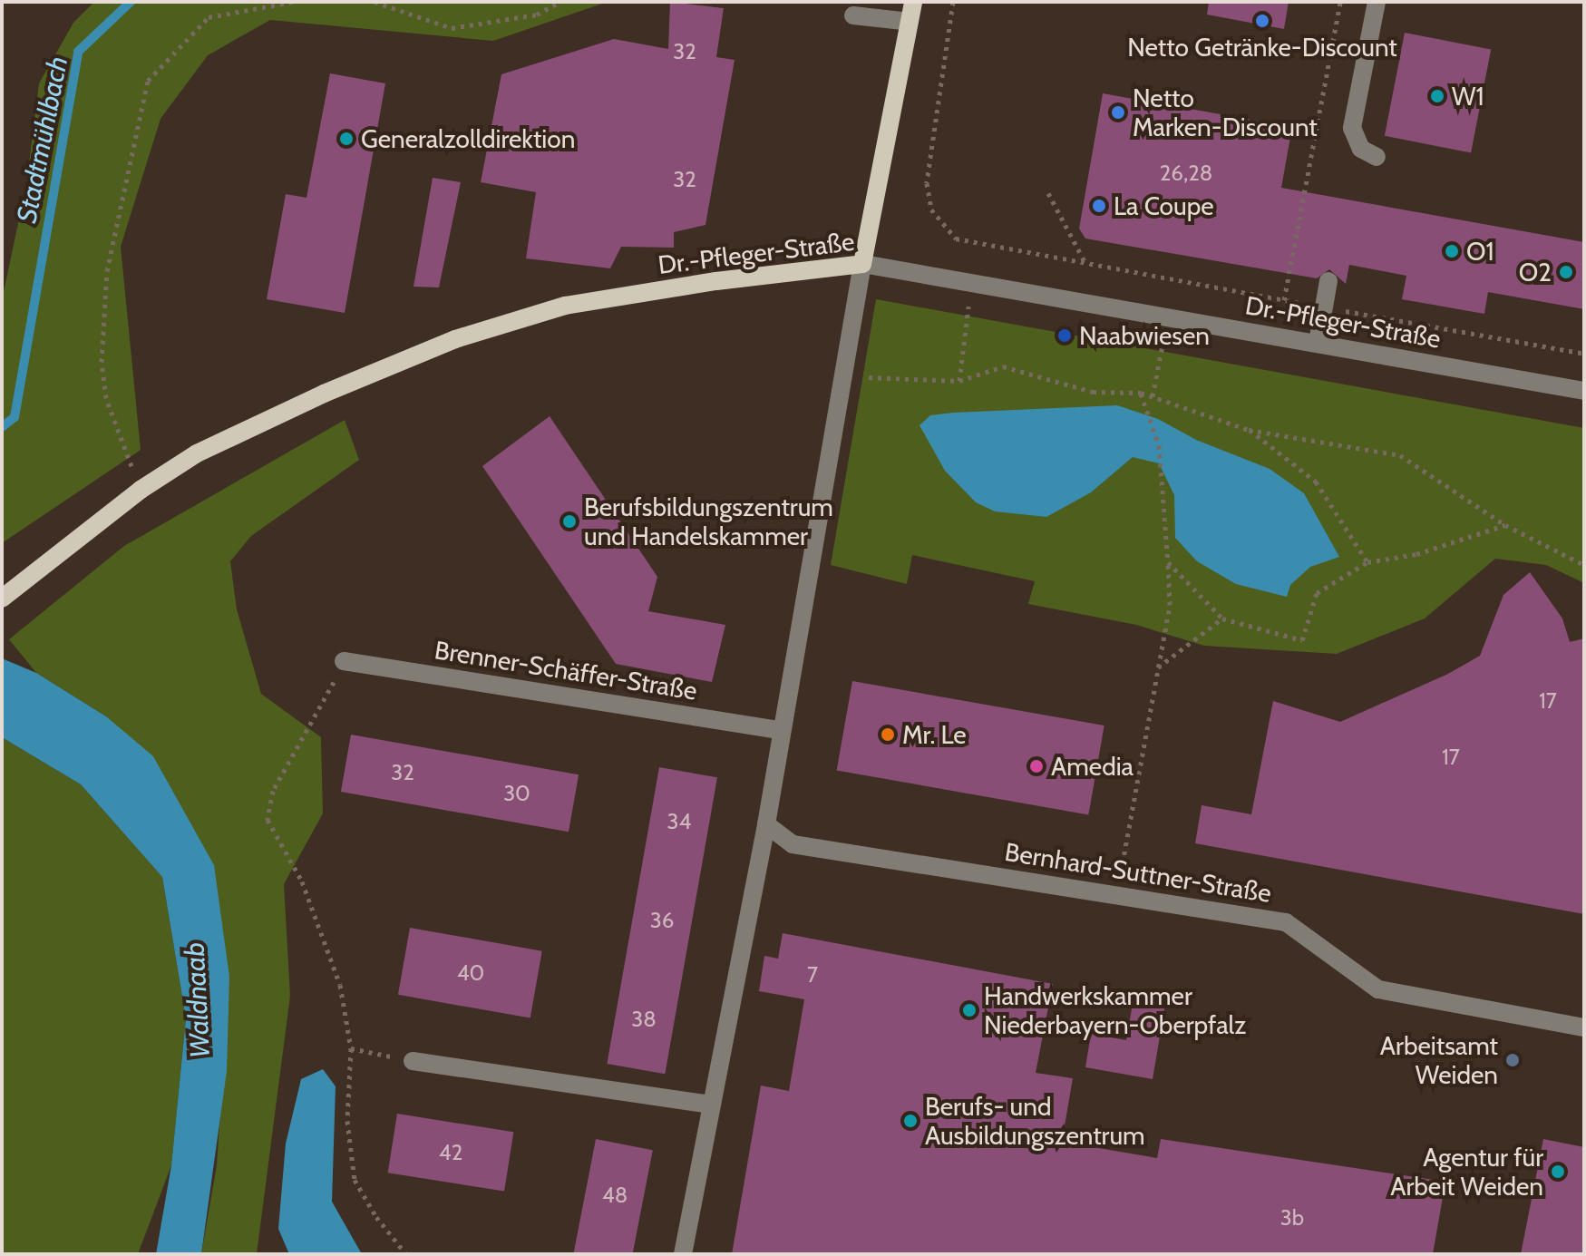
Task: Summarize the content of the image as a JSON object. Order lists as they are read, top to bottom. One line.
{"streets":{"main road":["Dr.-Pfleger-Straße"],"street":["Brenner-Schäffer-Straße","Bernhard-Suttner-Straße"]},"water":["Stadtmühlbach","Waldnaab"],"places":["Netto Getränke-Discount","W1","Netto Marken-Discount","Generalzolldirektion","La Coupe","O1","O2","Naabwiesen","Berufsbildungszentrum und Handelskammer","Mr. Le","Amedia","Handwerkskammer Niederbayern-Oberpfalz","Arbeitsamt Weiden","Berufs- und Ausbildungszentrum","Agentur für Arbeit Weiden"],"house_numbers":["32","26,28","32","17","17","32","30","34","36","40","7","38","42","48","3b"]}
